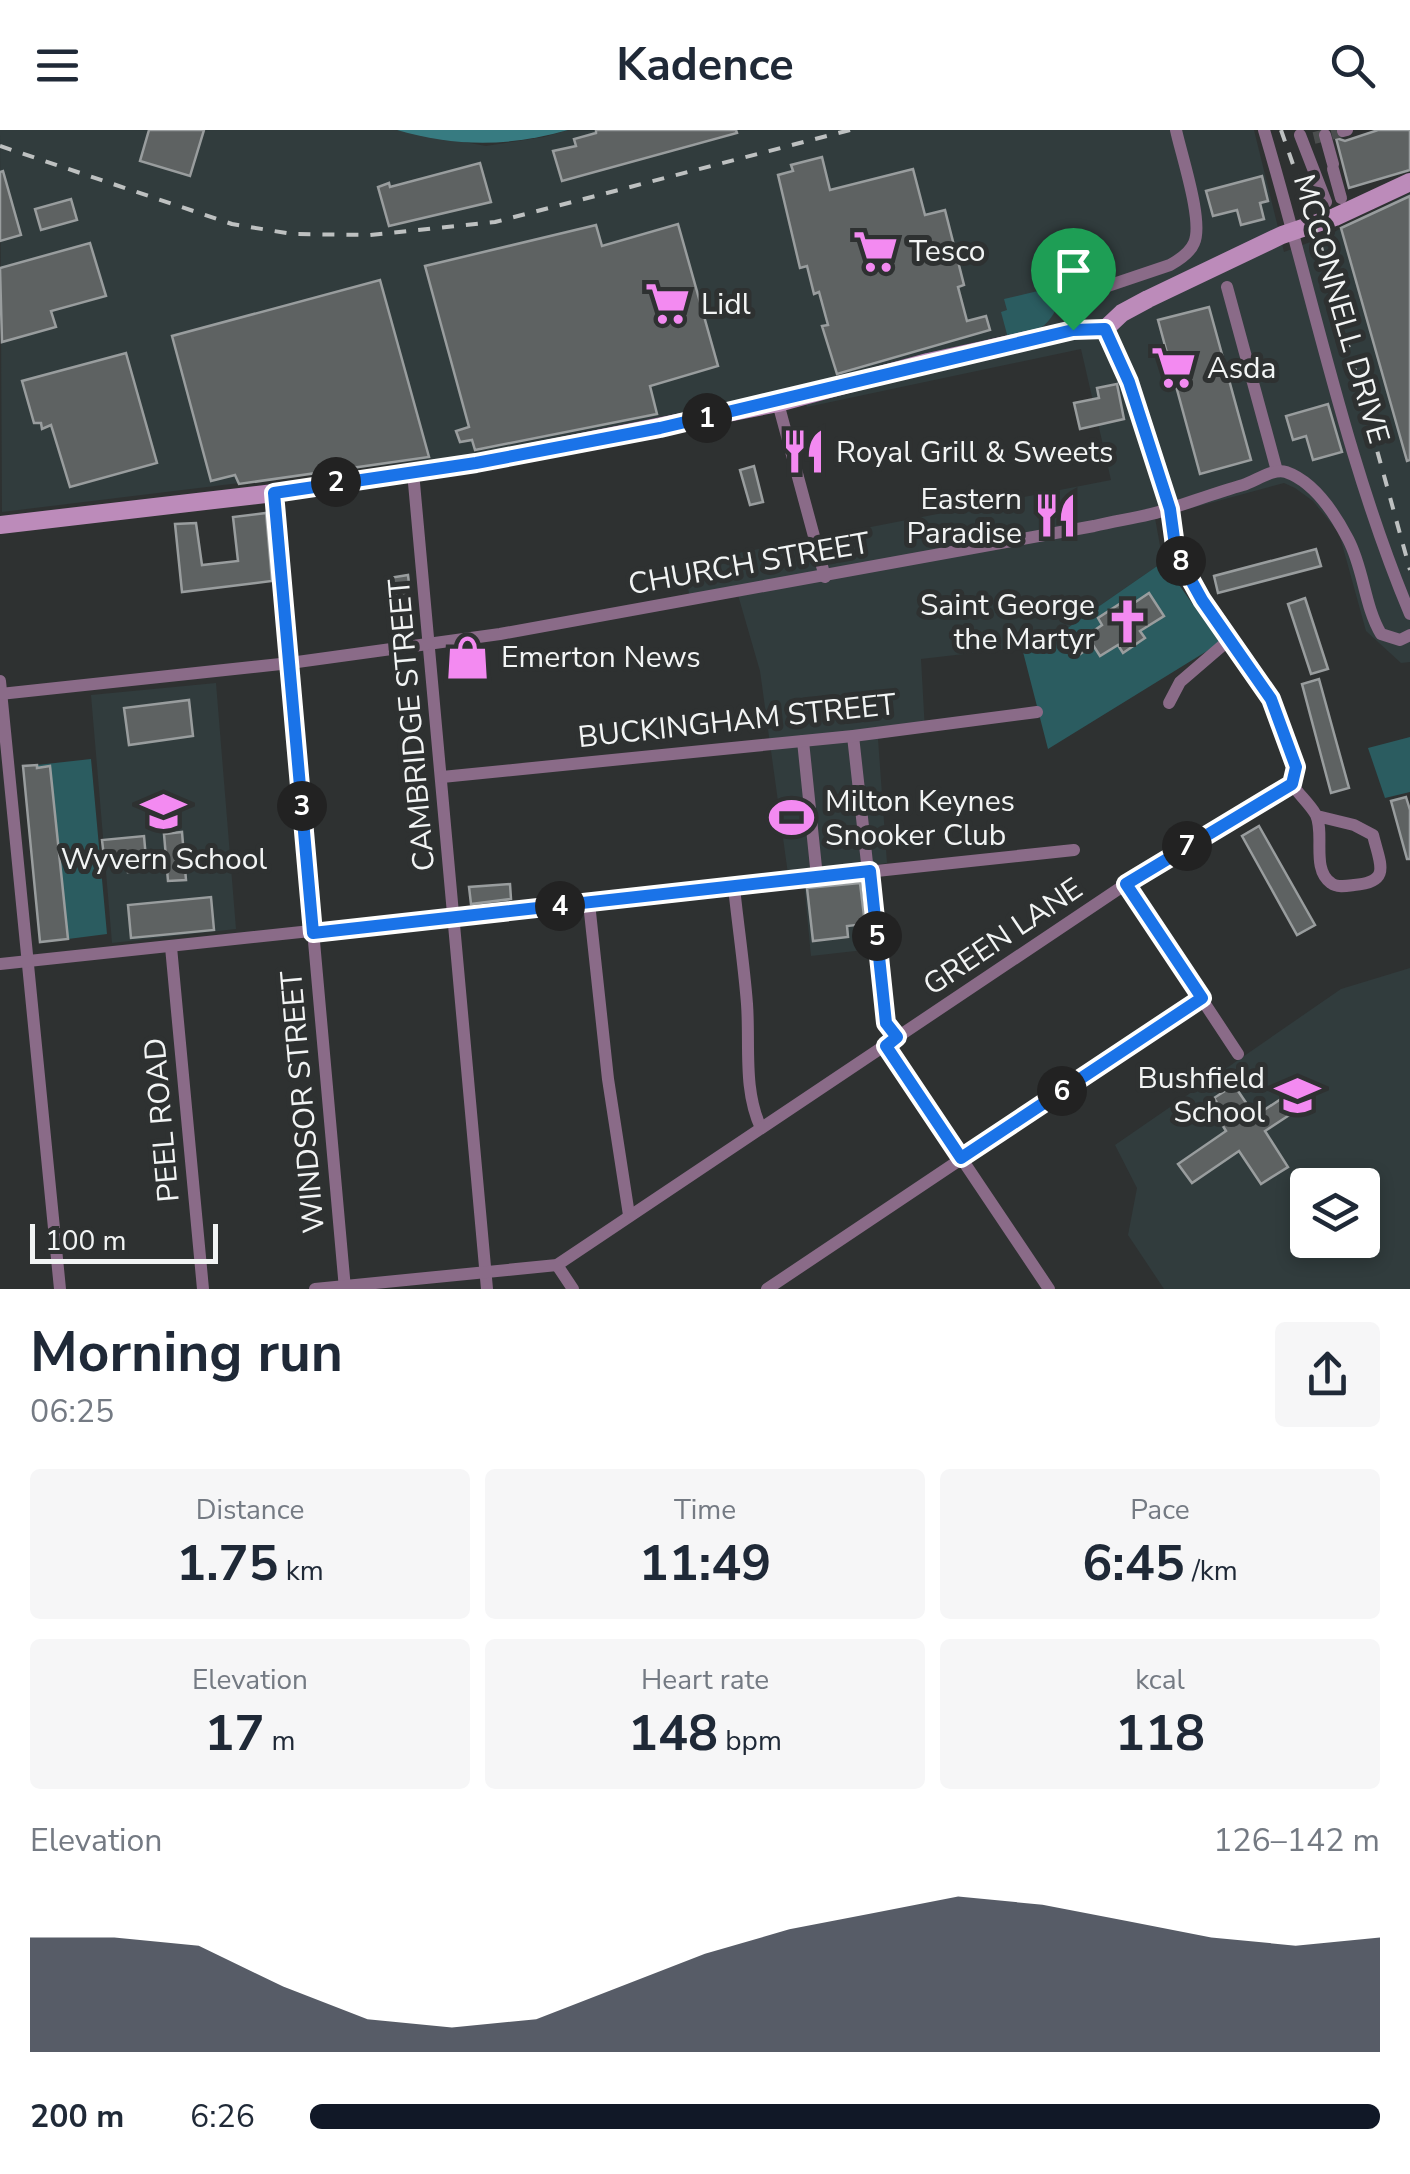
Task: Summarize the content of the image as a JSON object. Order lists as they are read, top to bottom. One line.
{"streets":{"street":["MCCONNELL DRIVE","CHURCH STREET","BUCKINGHAM STREET","CAMBRIDGE STREET","GREEN LANE","WINDSOR STREET","PEEL ROAD"]},"crossings":[["CHURCH STREET","CAMBRIDGE STREET"],["CHURCH STREET","WINDSOR STREET"],["BUCKINGHAM STREET","CAMBRIDGE STREET"],["CAMBRIDGE STREET","GREEN LANE"],["GREEN LANE","WINDSOR STREET"]],"places":{"supermarket":["Tesco","Lidl","Asda"],"restaurant":["Royal Grill & Sweets","Eastern Paradise"],"church":["Saint George the Martyr"],"shop":["Emerton News"],"school or university":["Wyvern School","Bushfield School"],"sports":["Milton Keynes Snooker Club"]},"scale_bar":"100 m","page":{"header":"Kadence","pins":["1","2","8","3","7","4","5","6"],"scale":"100 m","heading":["Morning run","06:25"],"stats":[["Distance","1.75 km"],["Time","11:49"],["Pace","6:45 /km"],["Elevation","17 m"],["Heart rate","148 bpm"],["kcal","118"]],"chart":["Elevation","126–142 m"],"list":[{"name":"200 m","note":"6:26"}]}}
